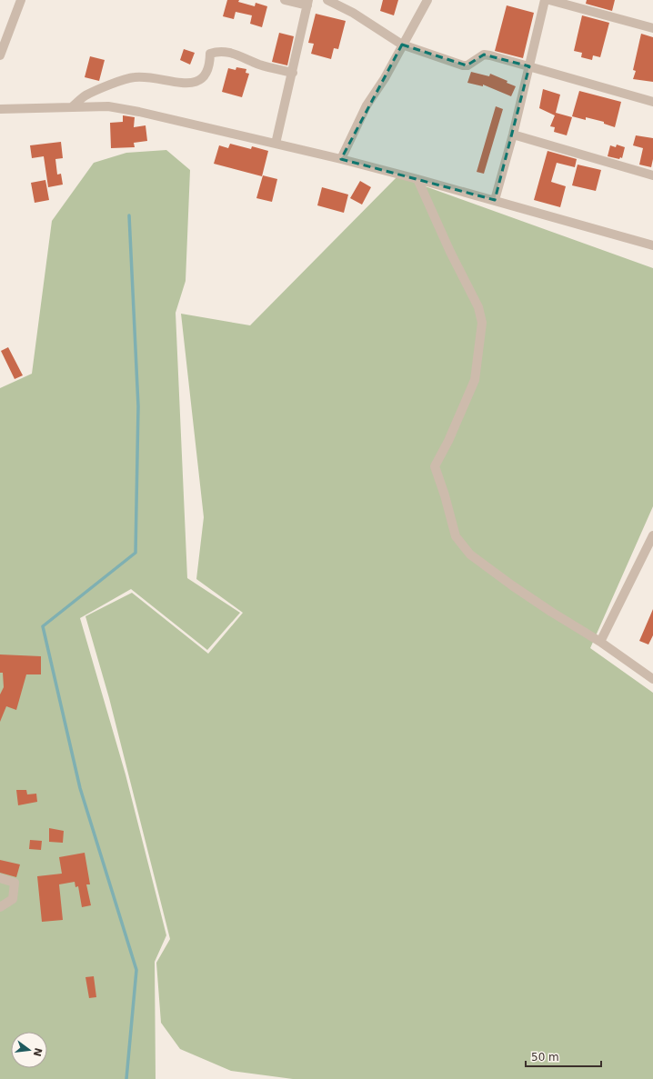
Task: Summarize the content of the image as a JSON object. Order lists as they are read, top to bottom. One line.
{"scale_bar":"50 m","north":"right"}
